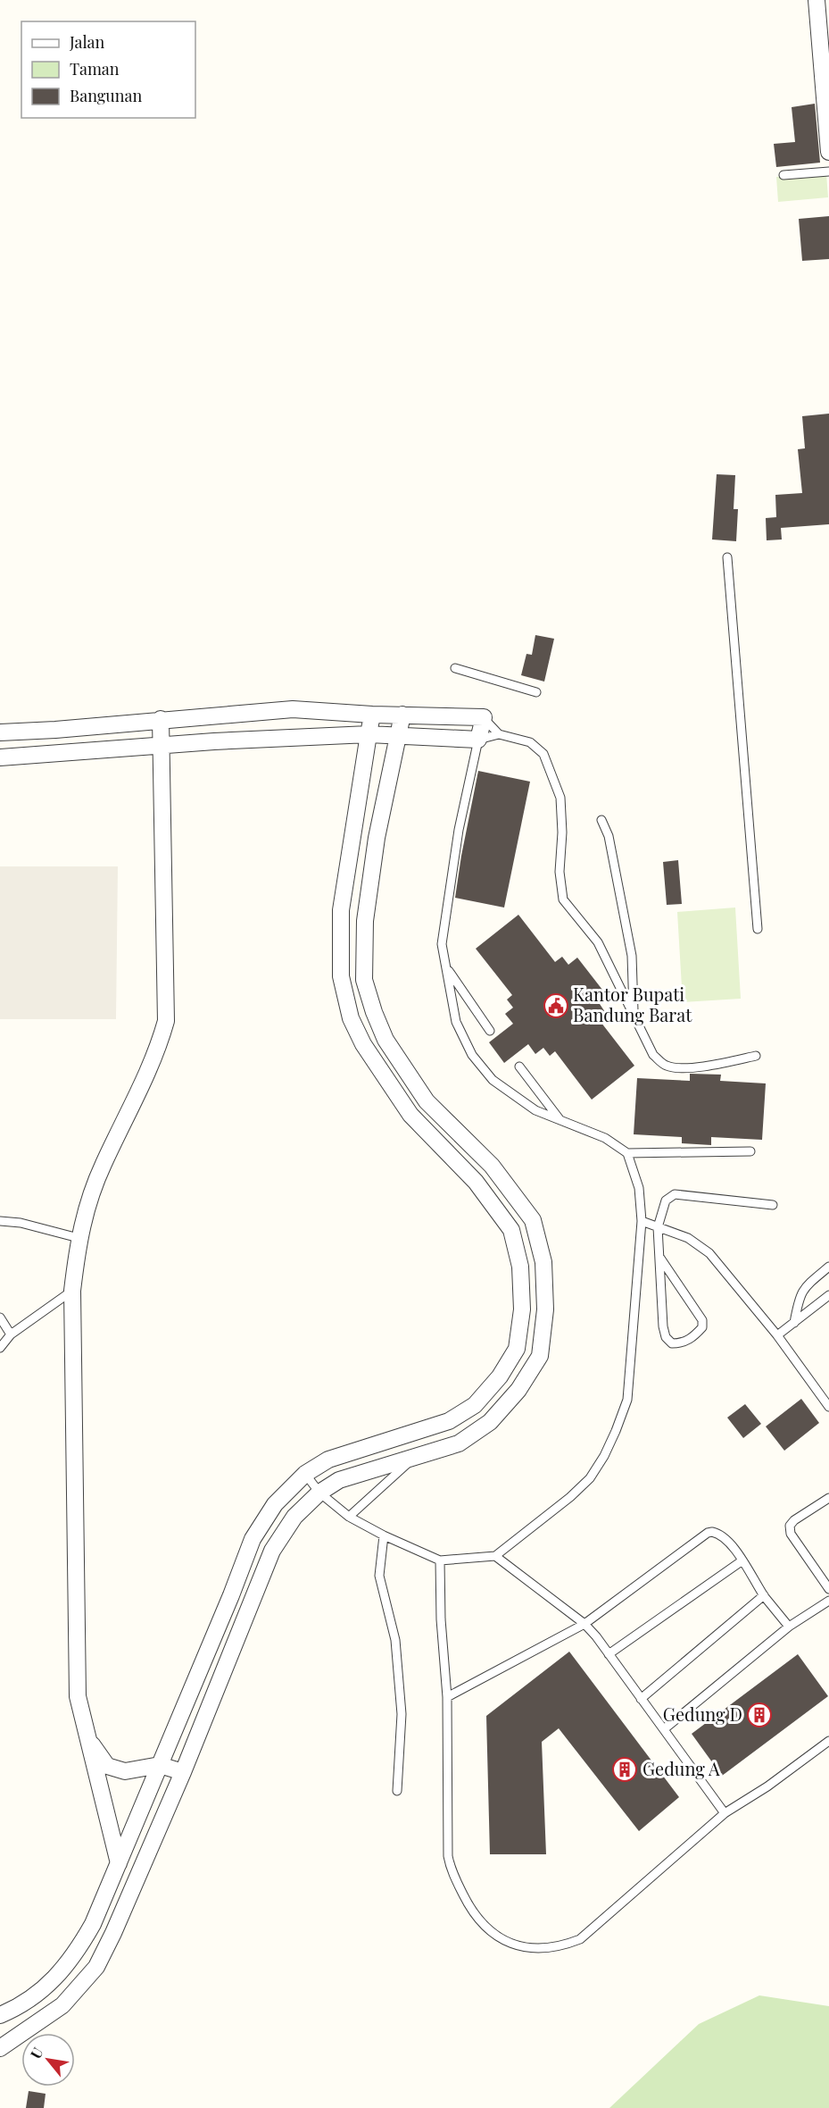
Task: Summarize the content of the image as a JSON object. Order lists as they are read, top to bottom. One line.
{"places":{"public building":["Kantor Bupati Bandung Barat"],"building":["Gedung D","Gedung A"]},"legend":["Jalan","Taman","Bangunan"],"north":"top left"}
